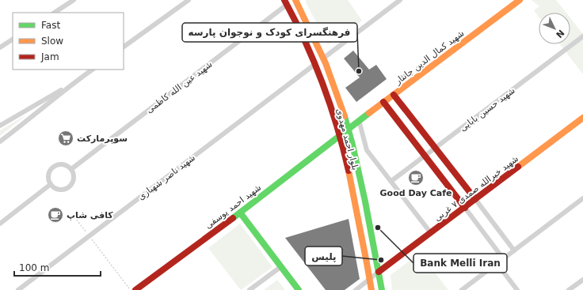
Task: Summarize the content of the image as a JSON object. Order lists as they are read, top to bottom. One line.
{"streets":{"street":["شهید کمال الدین جانثار","شهید عین الله کاظمی","شهید حسین بابایی","بلوار احمد مهدوی","شهید ناصر شهبازی","شهید خیرالله صمدی ۷ غربی","شهید احمد یوسفی"]},"crossings":[["شهید کمال الدین جانثار","بلوار احمد مهدوی"],["شهید کمال الدین جانثار","شهید احمد یوسفی"],["شهید عین الله کاظمی","بلوار احمد مهدوی"],["بلوار احمد مهدوی","شهید ناصر شهبازی"],["بلوار احمد مهدوی","شهید خیرالله صمدی ۷ غربی"],["بلوار احمد مهدوی","شهید احمد یوسفی"]],"places":{"other":["فرهنگسرای کودک و نوجوان پارسه","Bank Melli Iran","پلیس"],"supermarket":["سوپرمارکت"],"cafe":["Good Day Cafe","کافی شاپ"]},"legend":["Fast","Slow","Jam"],"scale_bar":"100 m","north":"bottom right"}
